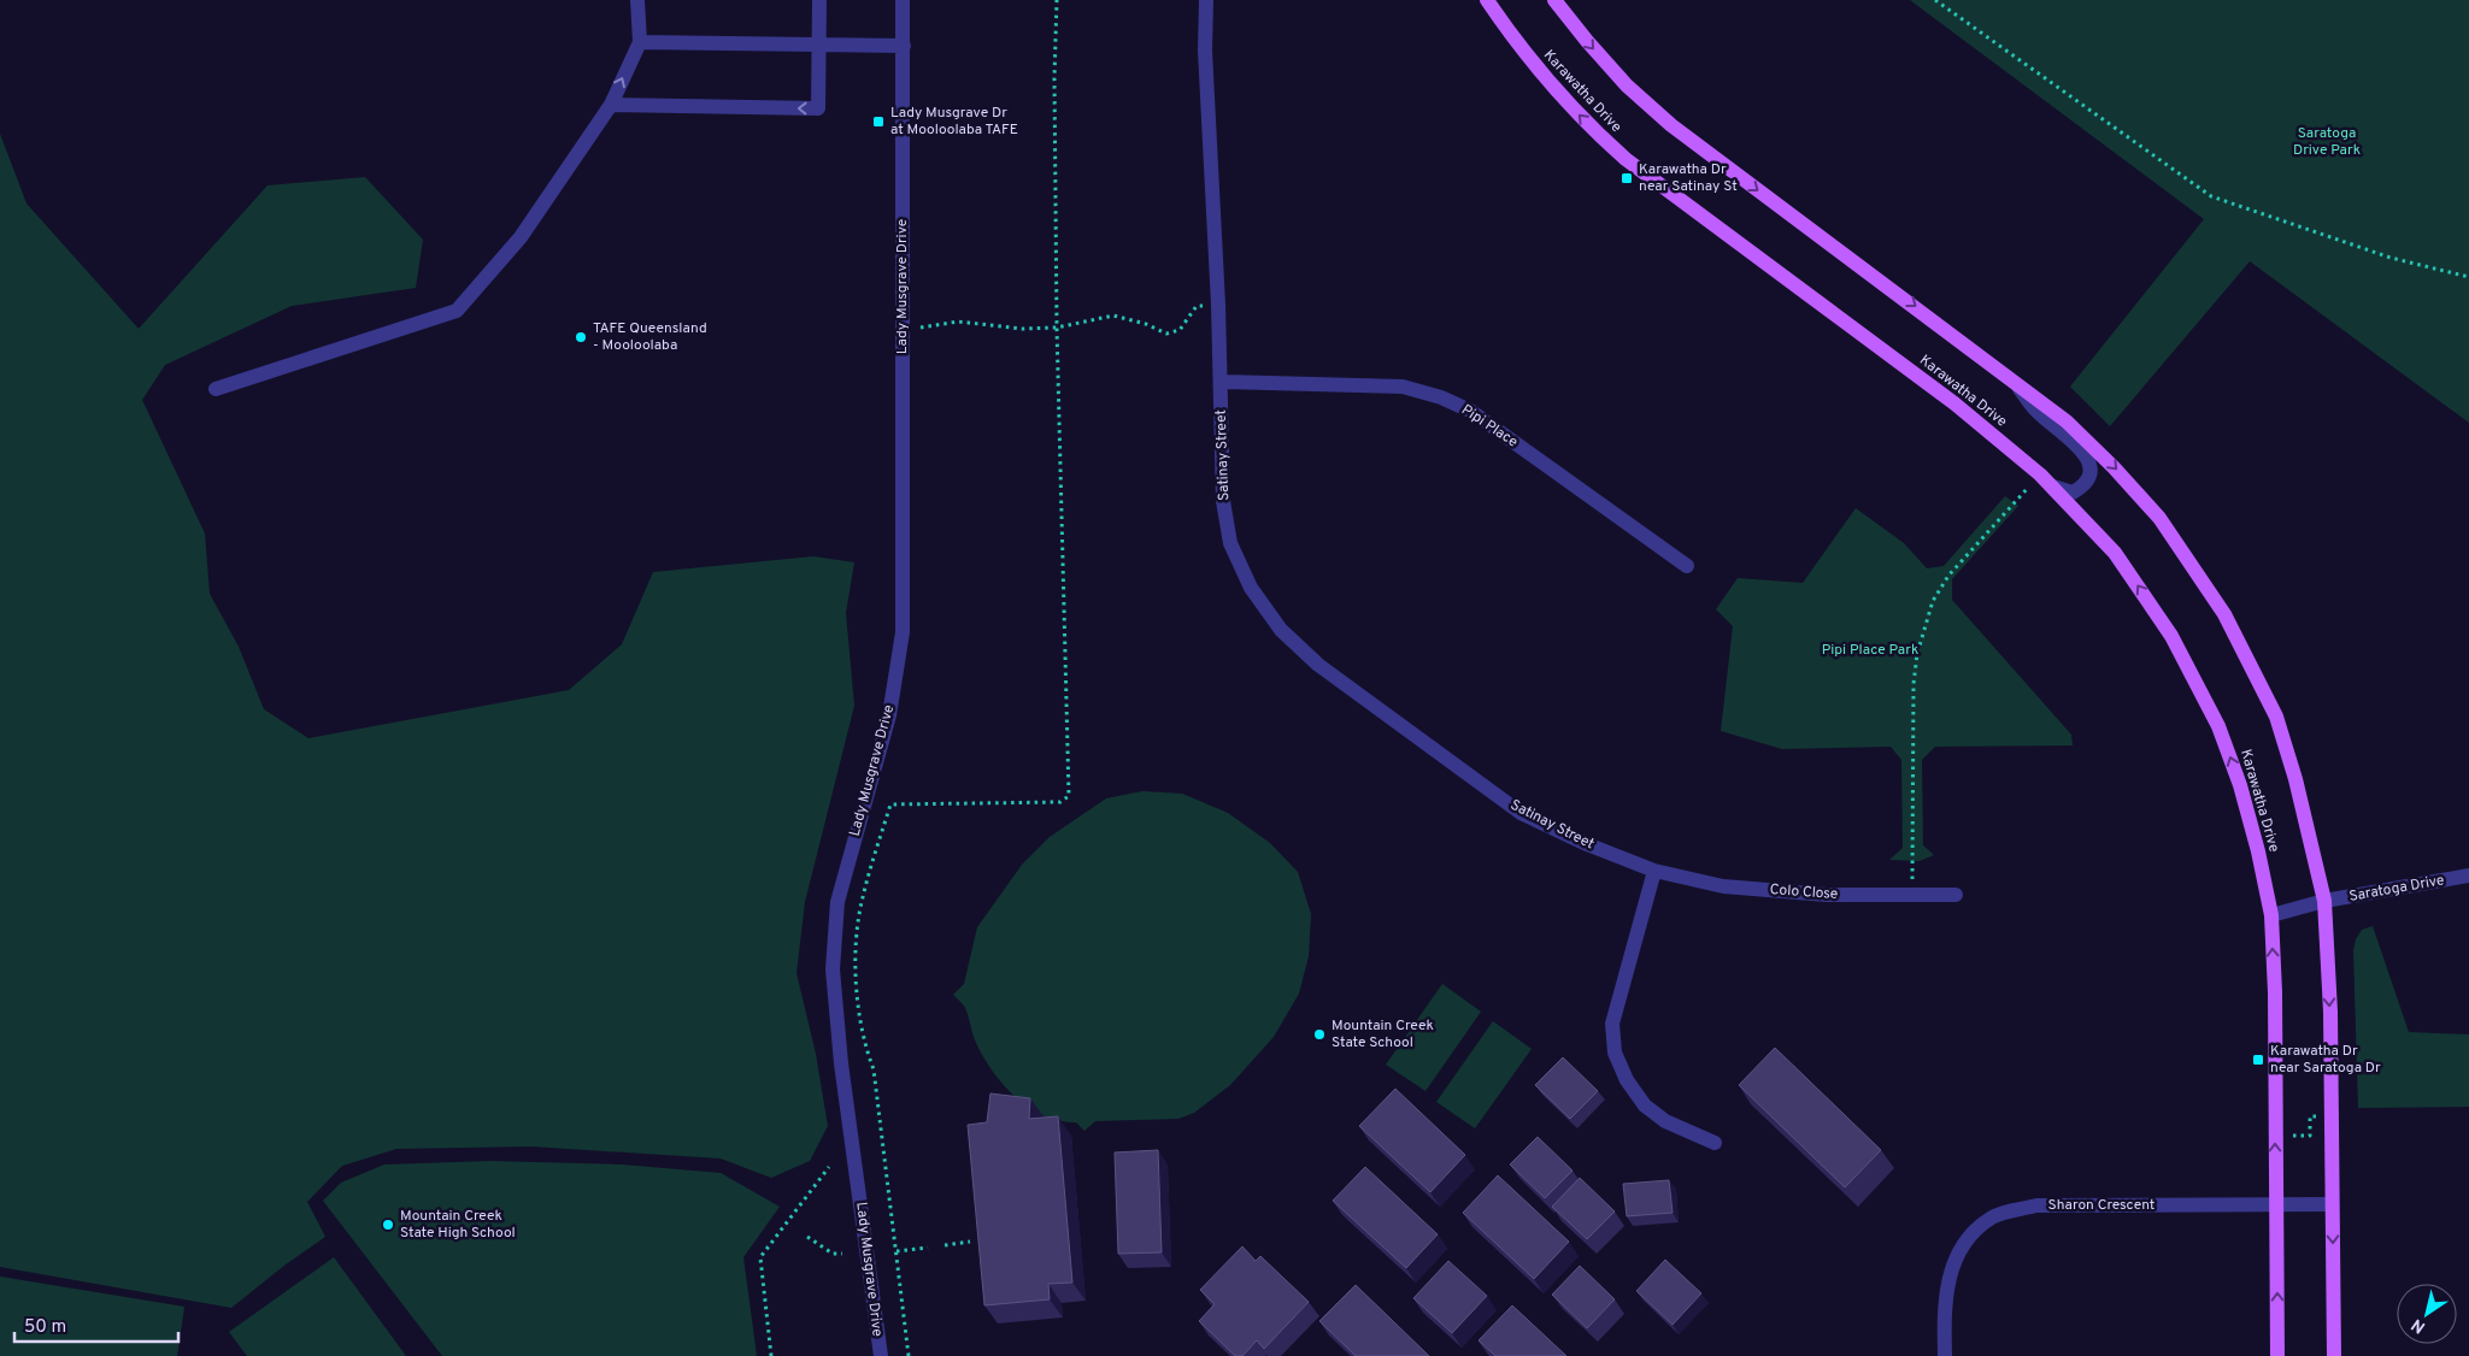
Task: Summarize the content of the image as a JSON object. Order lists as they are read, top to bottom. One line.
{"streets":{"main road":["Karawatha Drive"],"street":["Lady Musgrave Drive","Pipi Place","Satinay Street","Saratoga Drive","Colo Close","Sharon Crescent"]},"crossings":[["Karawatha Drive","Sharon Crescent"],["Pipi Place","Satinay Street"],["Satinay Street","Colo Close"]],"parks":["Saratoga Drive Park","Pipi Place Park"],"places":{"transit":["Lady Musgrave Dr at Mooloolaba TAFE","Karawatha Dr near Satinay St","Karawatha Dr near Saratoga Dr"],"other":["TAFE Queensland - Mooloolaba","Mountain Creek State School","Mountain Creek State High School"]},"scale_bar":"50 m","north":"bottom left"}
